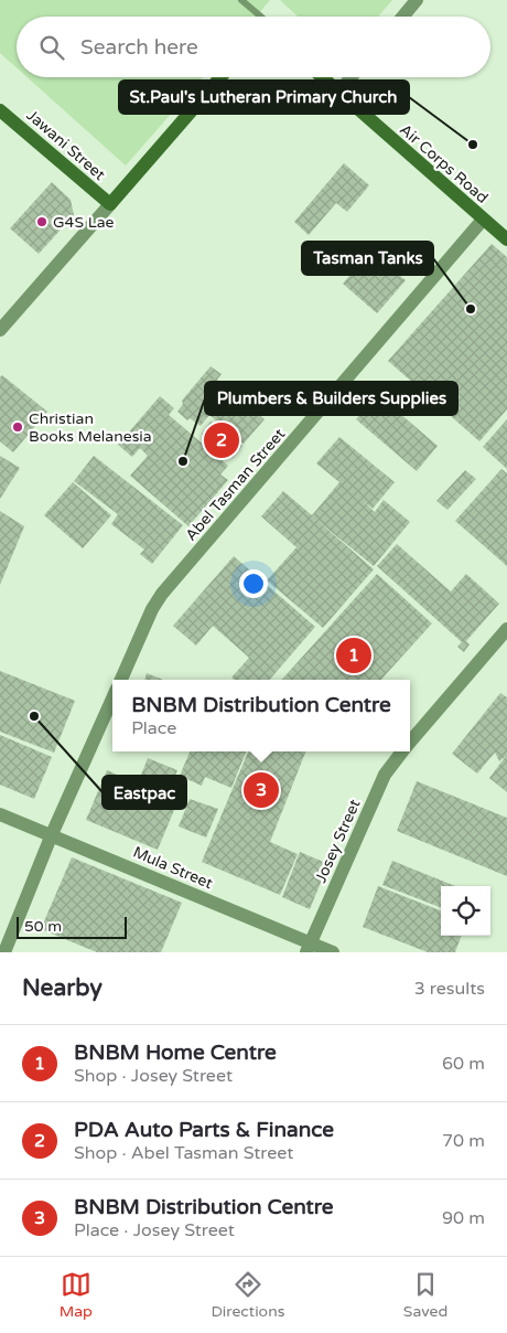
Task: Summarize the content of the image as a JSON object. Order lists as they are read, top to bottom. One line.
{"streets":{"street":["Jawani Street","Air Corps Road","Abel Tasman Street","Josey Street","Mula Street"]},"crossings":[["Air Corps Road","Abel Tasman Street"],["Josey Street","Mula Street"]],"places":["St.Paul's Lutheran Primary Church","G4S Lae","Tasman Tanks","Christian Books Melanesia","Plumbers & Builders Supplies","Eastpac"],"scale_bar":"50 m","page":{"search":"Search here","pins":["2","1","3"],"popup":["BNBM Distribution Centre","Place"],"scale":"50 m","heading":["Nearby","3 results"],"list":[{"mark":"1","name":"BNBM Home Centre","note":"Shop · Josey Street","value":"60 m"},{"mark":"2","name":"PDA Auto Parts & Finance","note":"Shop · Abel Tasman Street","value":"70 m"},{"mark":"3","name":"BNBM Distribution Centre","note":"Place · Josey Street","value":"90 m"}],"nav":["Map","Directions","Saved"]}}
